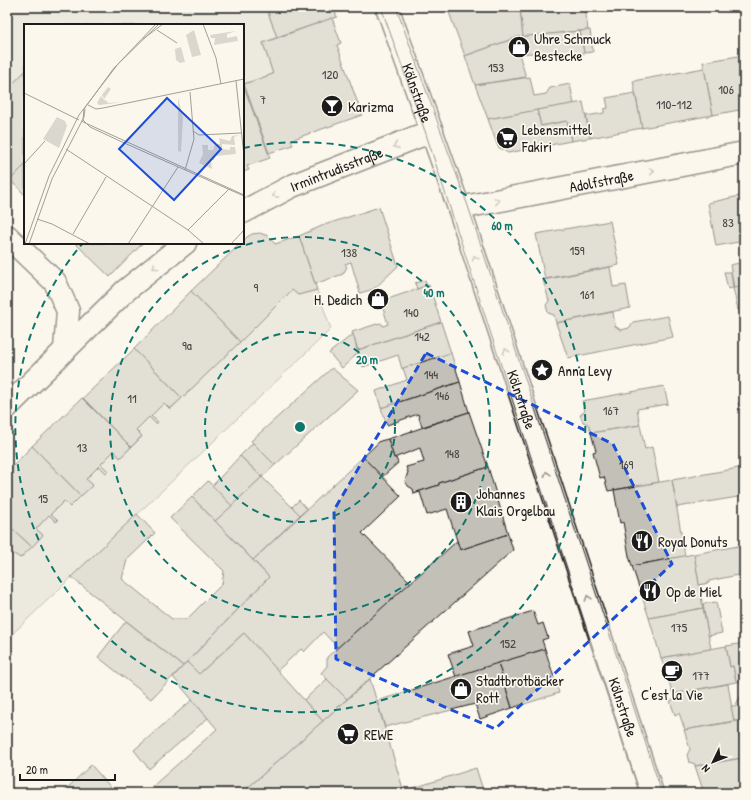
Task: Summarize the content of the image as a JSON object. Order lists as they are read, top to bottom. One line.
{"streets":{"street":["Kölnstraße","Irmintrudisstraße","Adolfstraße"]},"crossings":[["Kölnstraße","Irmintrudisstraße"],["Kölnstraße","Adolfstraße"]],"one_way":["Kölnstraße","Irmintrudisstraße","Adolfstraße"],"places":{"shop":["Uhre Schmuck Bestecke","H. Dedich","Stadtbrotbäcker Rott"],"bar":["Karizma"],"supermarket":["Lebensmittel Fakiri","REWE"],"place":["Anna Levy"],"building":["Johannes Klais Orgelbau"],"restaurant":["Royal Donuts","Op de Miel"],"cafe":["C'est la Vie"]},"house_numbers":["153","120","106","7","110-112","83","159","138","9","161","140","142","9a","144","146","11","167","13","148","169","15","175","152","177"],"scale_bar":"20 m","north":"bottom left","rings":["60 m","40 m","20 m"]}
